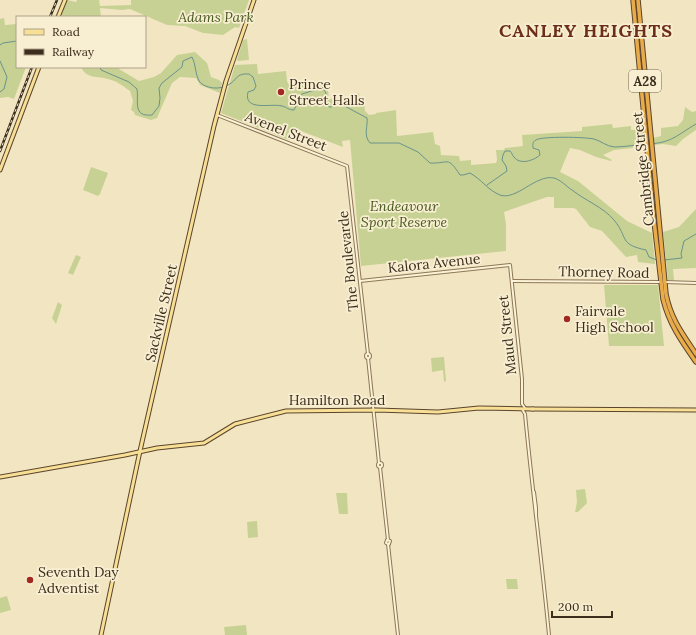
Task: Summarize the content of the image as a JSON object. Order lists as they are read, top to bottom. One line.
{"streets":{"highway":["A28","Cambridge Street"],"main road":["Sackville Street","Hamilton Road"],"street":["Avenel Street","The Boulevarde","Kalora Avenue","Thorney Road","Maud Street"]},"crossings":[["A28","Cambridge Street"],["A28","Thorney Road"],["Avenel Street","The Boulevarde"],["Avenel Street","Sackville Street"],["Cambridge Street","Thorney Road"],["The Boulevarde","Kalora Avenue"],["The Boulevarde","Hamilton Road"],["Kalora Avenue","Maud Street"],["Thorney Road","Maud Street"],["Sackville Street","Hamilton Road"],["Maud Street","Hamilton Road"]],"districts":["CANLEY HEIGHTS"],"parks":["Adams Park","Endeavour Sport Reserve"],"places":["Prince Street Halls","Fairvale High School","Seventh Day Adventist"],"legend":["Road","Railway"],"scale_bar":"200 m"}
